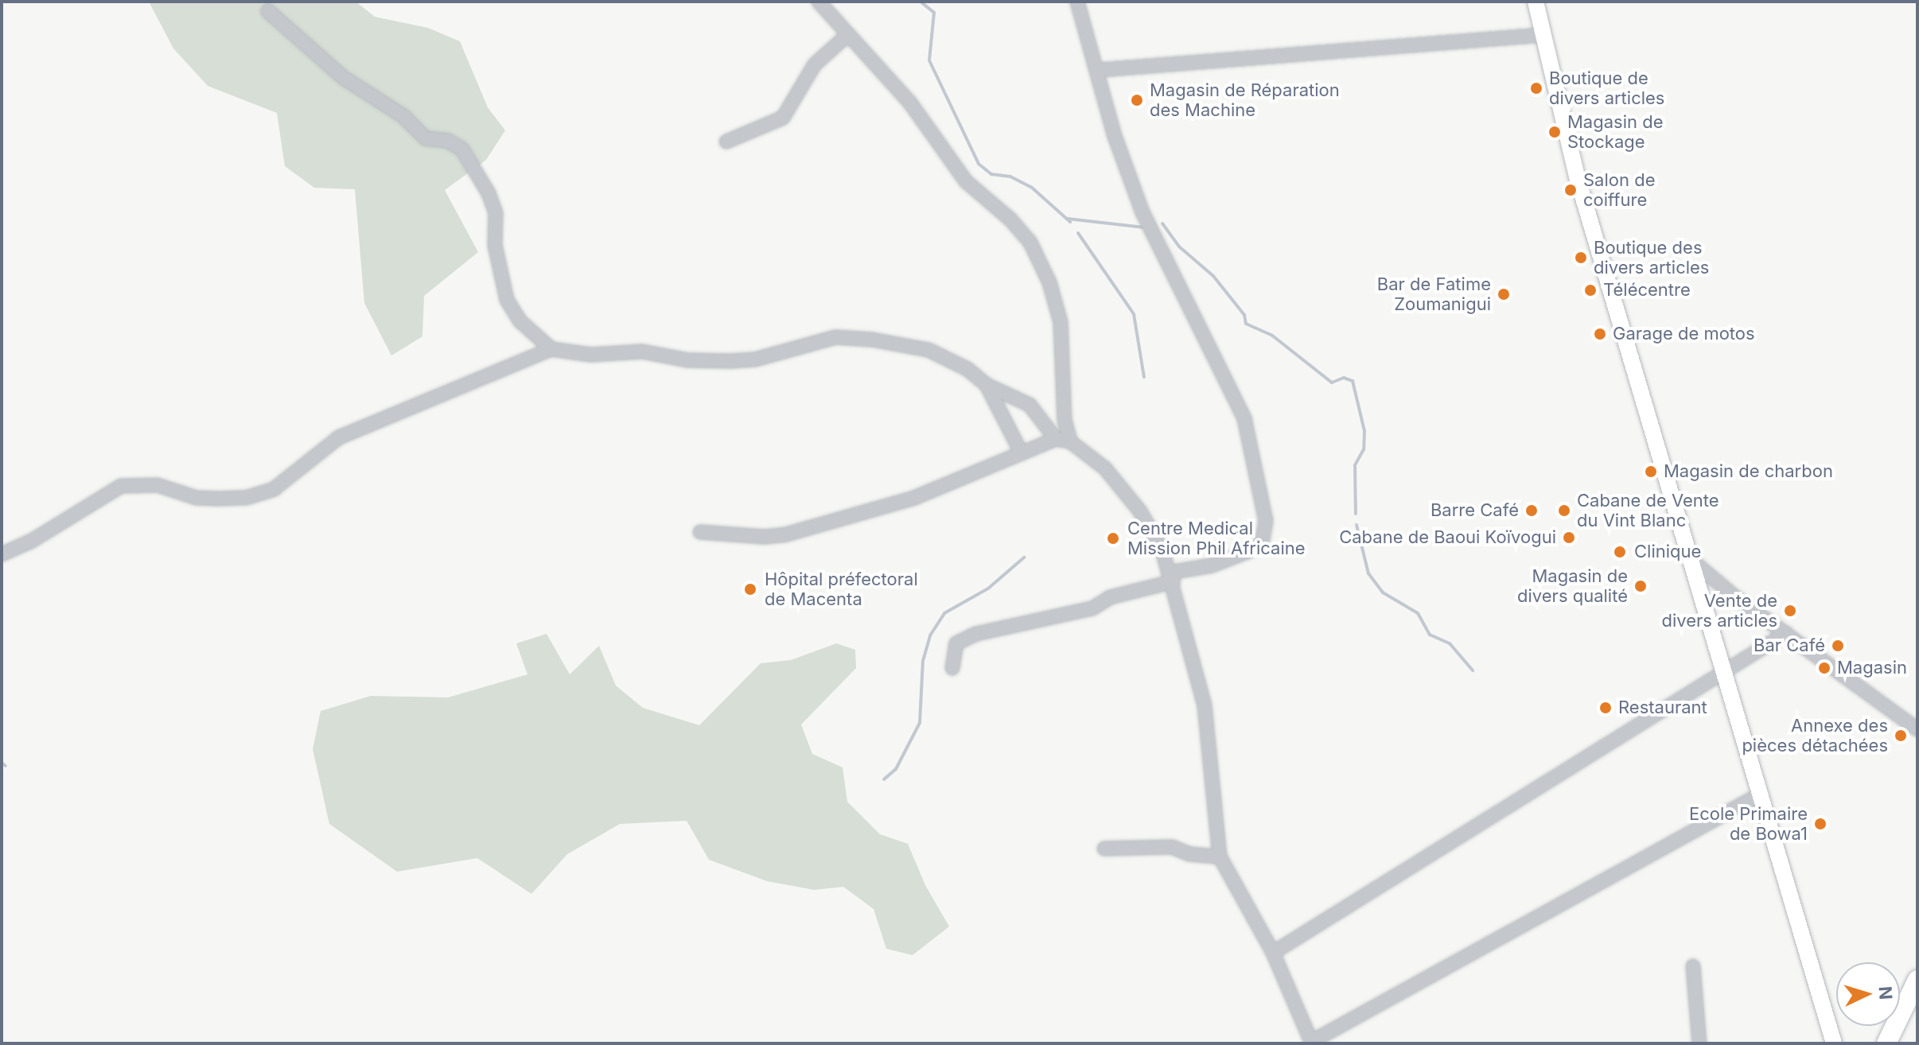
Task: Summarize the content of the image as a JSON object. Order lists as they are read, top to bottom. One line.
{"places":["Boutique de divers articles","Magasin de Réparation des Machine","Magasin de Stockage","Salon de coiffure","Boutique des divers articles","Télécentre","Bar de Fatime Zoumanigui","Garage de motos","Magasin de charbon","Barre Café","Cabane de Vente du Vint Blanc","Cabane de Baoui Koïvogui","Centre Medical Mission Phil Africaine","Clinique","Magasin de divers qualité","Hôpital préfectoral de Macenta","Vente de divers articles","Bar Café","Magasin","Restaurant","Annexe des pièces détachées","Ecole Primaire de Bowa1"],"north":"right"}
